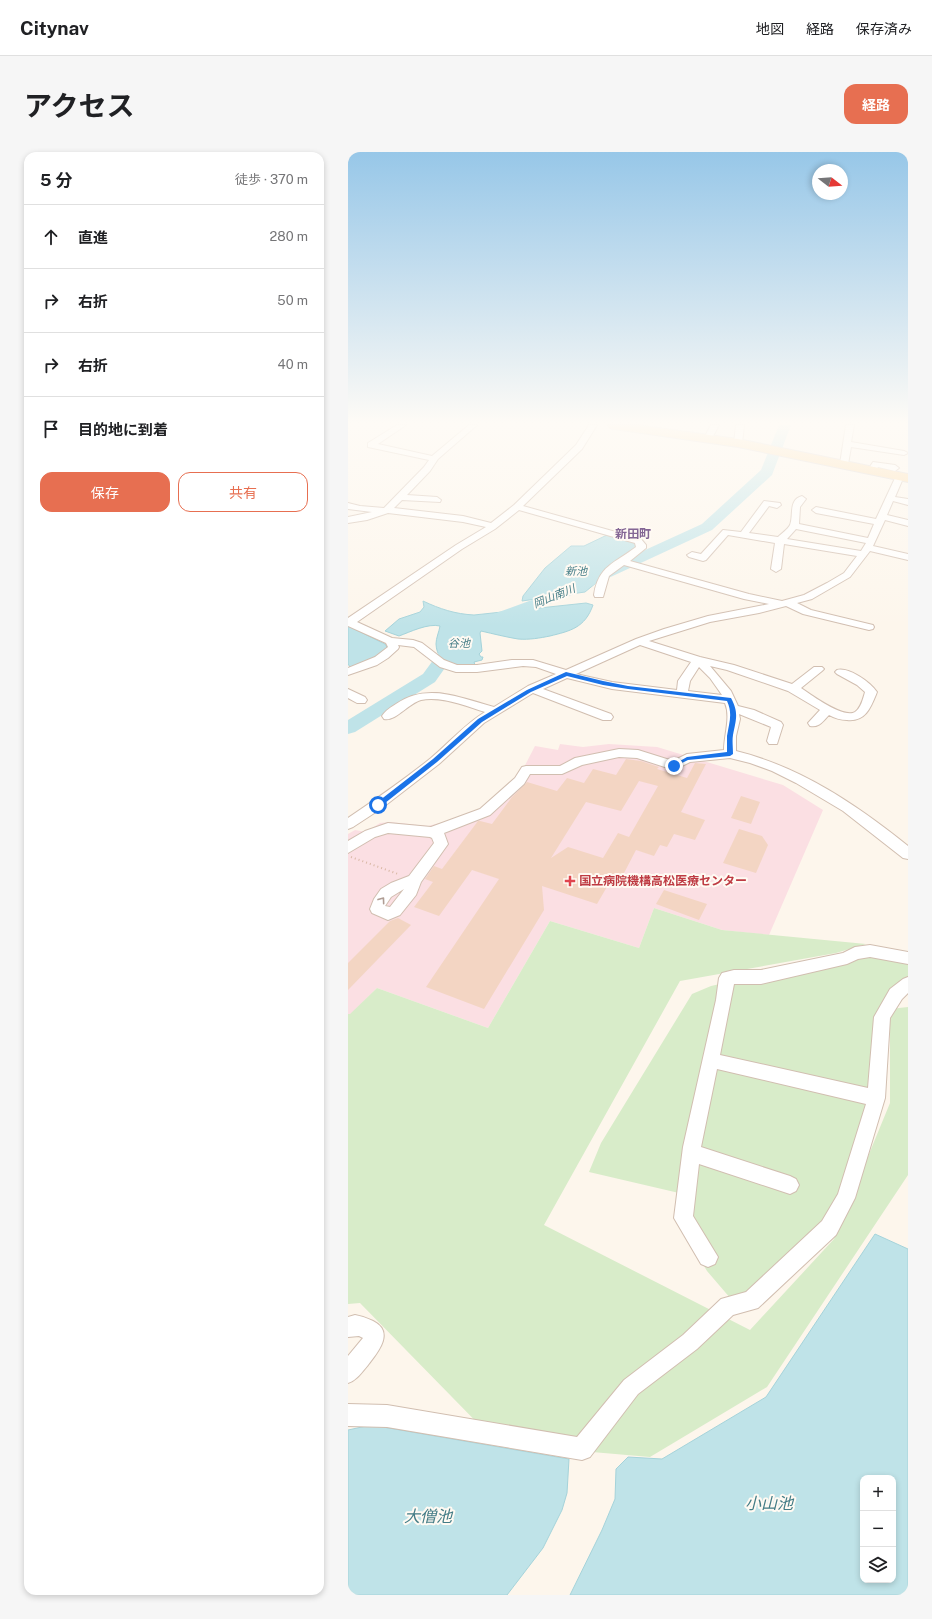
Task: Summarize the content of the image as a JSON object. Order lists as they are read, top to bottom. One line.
{"districts":["新田町"],"water":["新池","岡山南川","谷池","小山池","大僧池"],"places":{"health":["国立病院機構高松医療センター"]},"north":"right","page":{"header":"Citynav","nav":["地図","経路","保存済み"],"title":"アクセス","buttons":["経路",["保存","共有"]],"heading":["5 分","徒歩 · 370 m"],"list":[["直進","280 m"],["右折","50 m"],["右折","40 m"],"目的地に到着"],"map_buttons":["+","−"]}}
